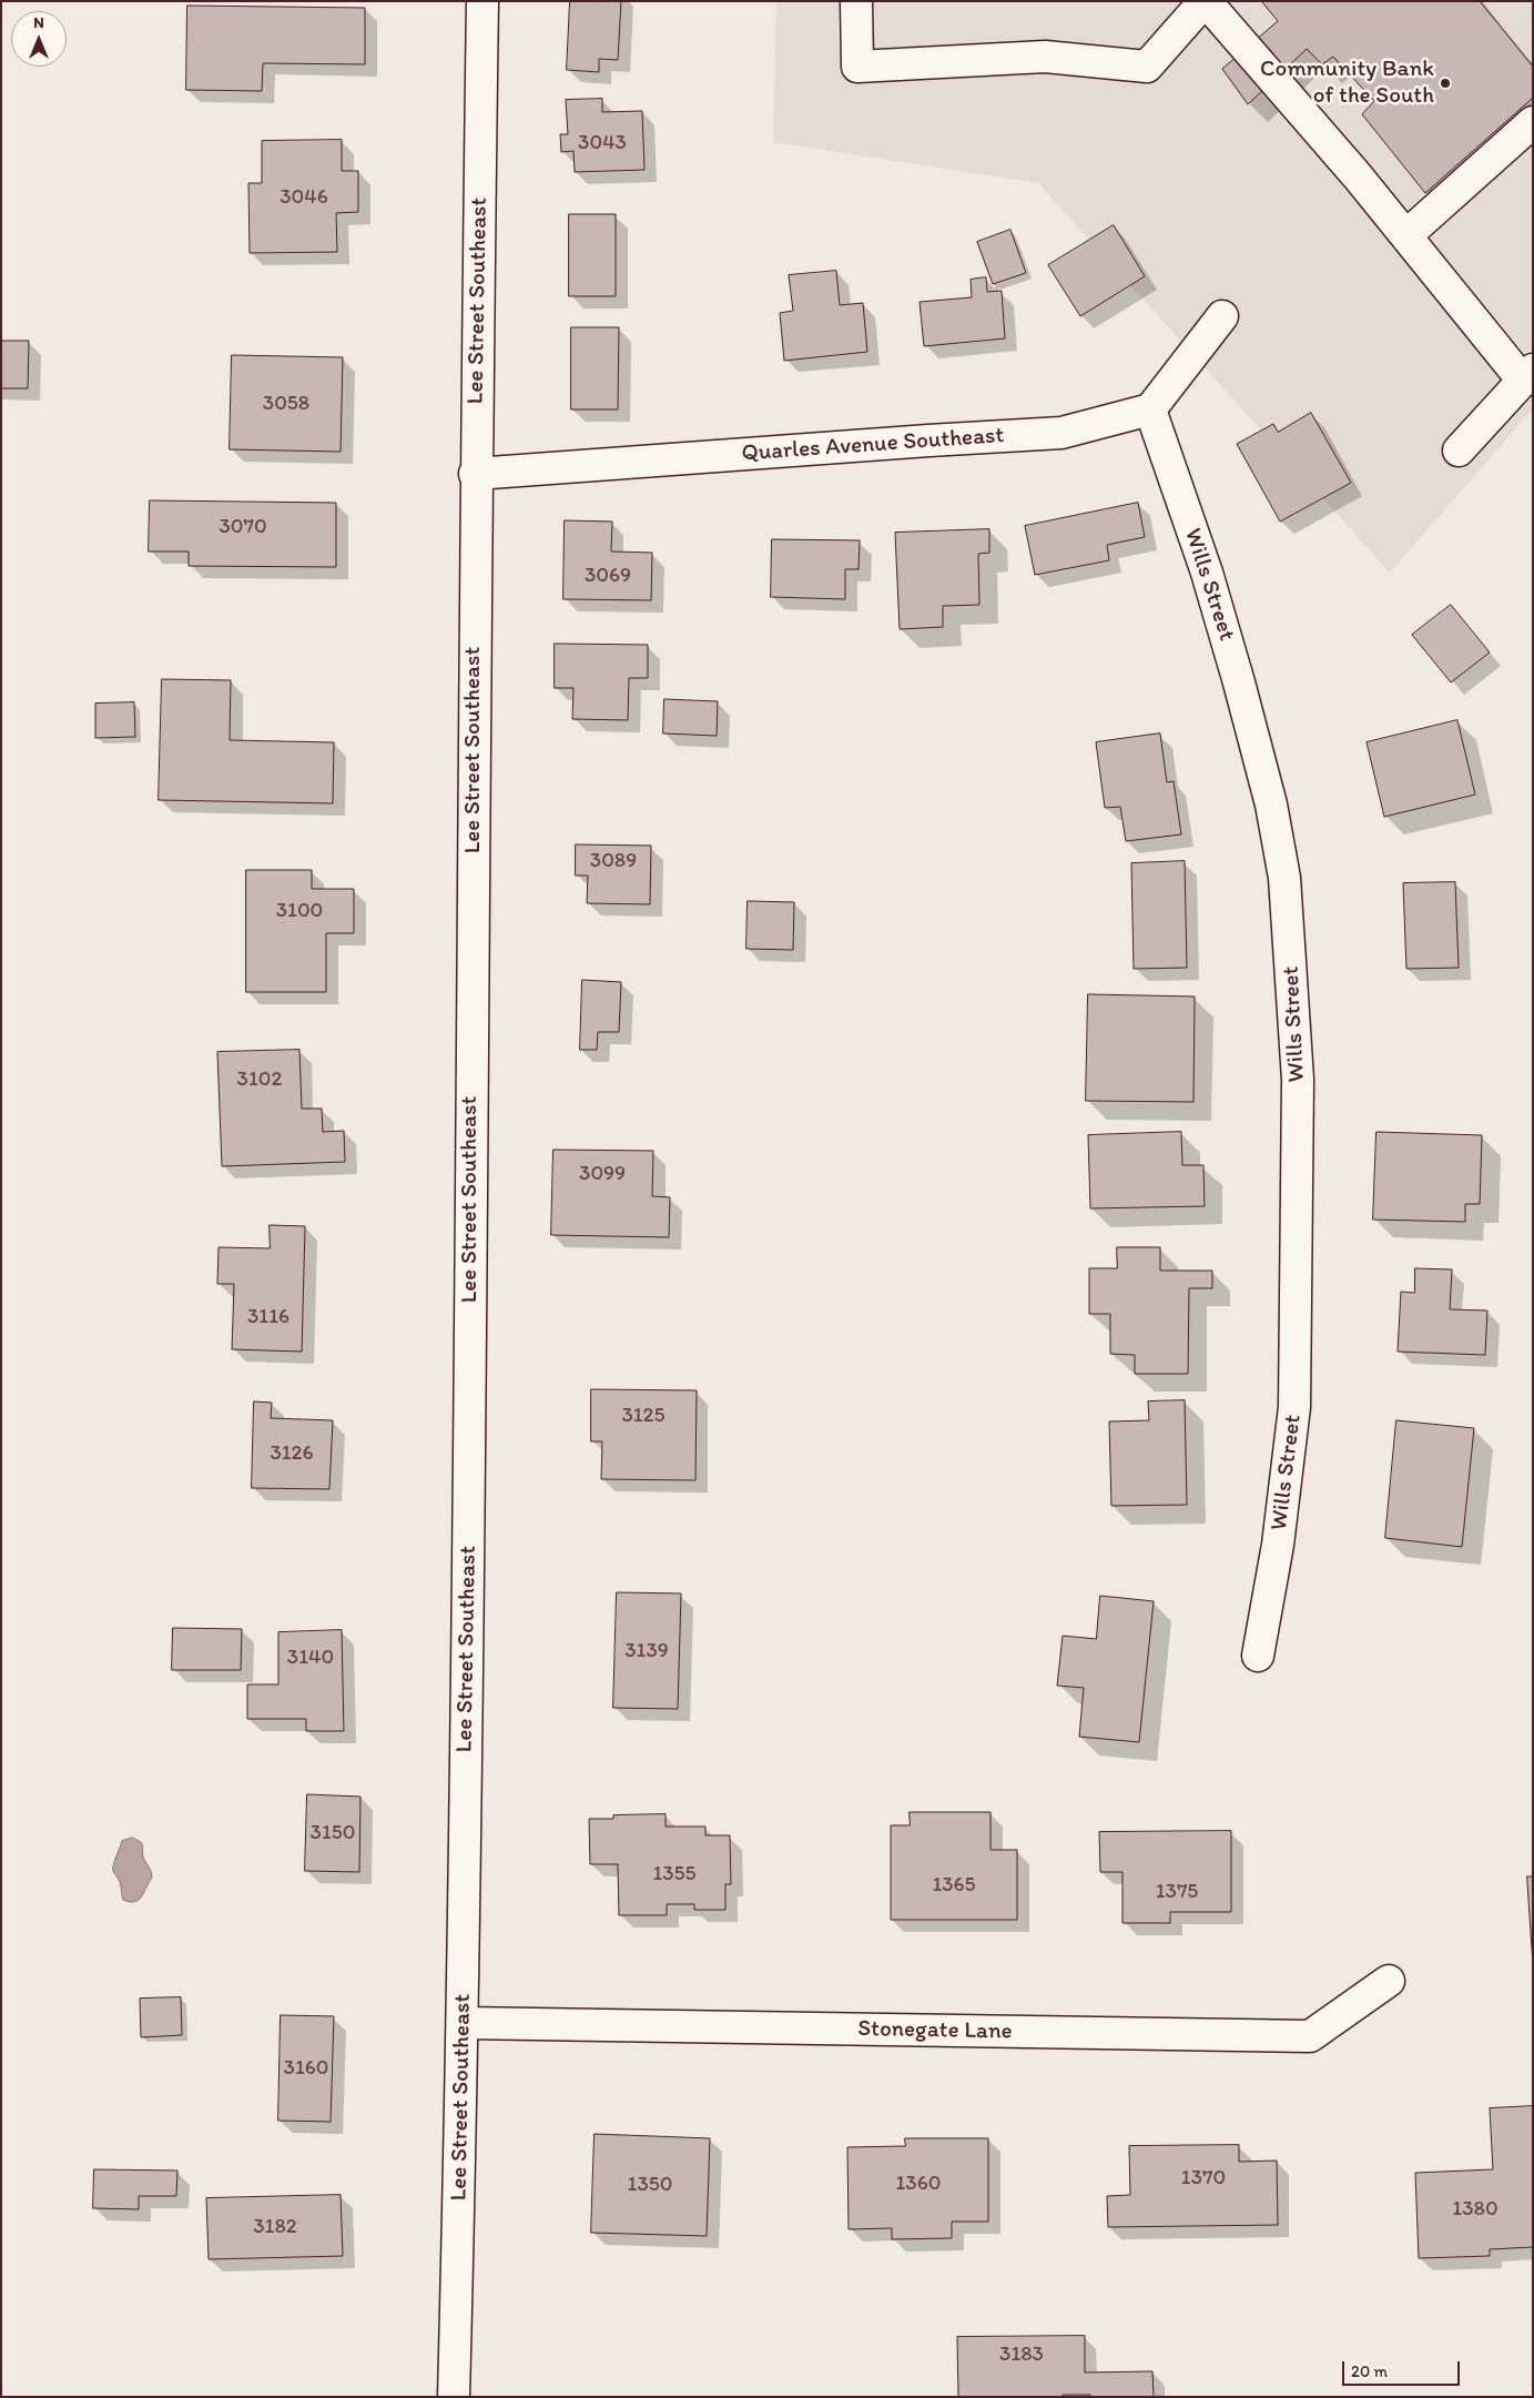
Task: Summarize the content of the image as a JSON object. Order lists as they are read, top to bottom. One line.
{"streets":{"street":["Lee Street Southeast","Quarles Avenue Southeast","Wills Street","Stonegate Lane"]},"crossings":[["Lee Street Southeast","Quarles Avenue Southeast"],["Lee Street Southeast","Stonegate Lane"],["Quarles Avenue Southeast","Wills Street"]],"places":["Community Bank of the South"],"house_numbers":["3043","3046","3058","3070","3069","3089","3100","3102","3099","3116","3125","3126","3139","3140","3150","1355","1365","1375","3160","1370","1360","1350","1380","3182","3183"],"scale_bar":"20 m","north":"top"}
